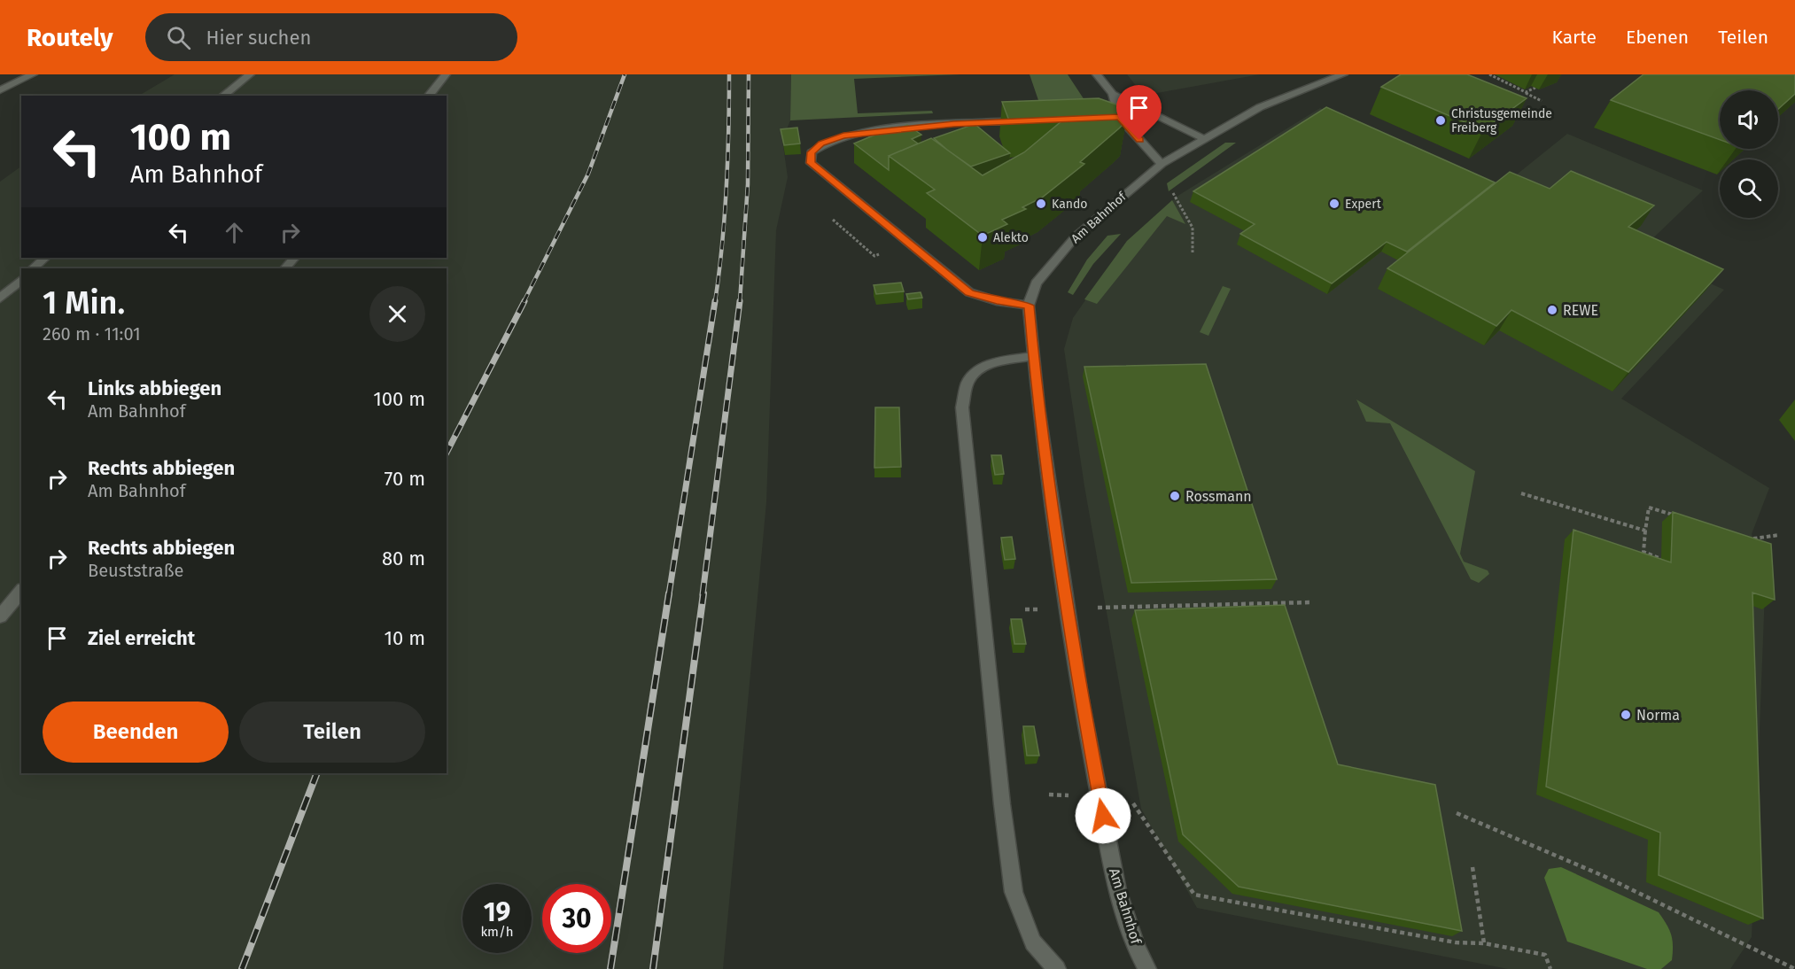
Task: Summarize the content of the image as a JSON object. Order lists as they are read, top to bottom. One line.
{"streets":{"street":["Am Bahnhof"]},"places":["Christusgemeinde Freiberg","Kando","Expert","Alekto","REWE","Rossmann","Norma"],"page":{"header":"Routely","search":"Hier suchen","nav":["Karte","Ebenen","Teilen"],"turn":["100 m","Am Bahnhof"],"heading":["1 Min.","260 m · 11:01"],"list":[{"name":"Links abbiegen","note":"Am Bahnhof","value":"100 m"},{"name":"Rechts abbiegen","note":"Am Bahnhof","value":"70 m"},{"name":"Rechts abbiegen","note":"Beuststraße","value":"80 m"},{"name":"Ziel erreicht","value":"10 m"}],"buttons":["Beenden","Teilen"],"speed":"19 km/h","limit":"30"}}
